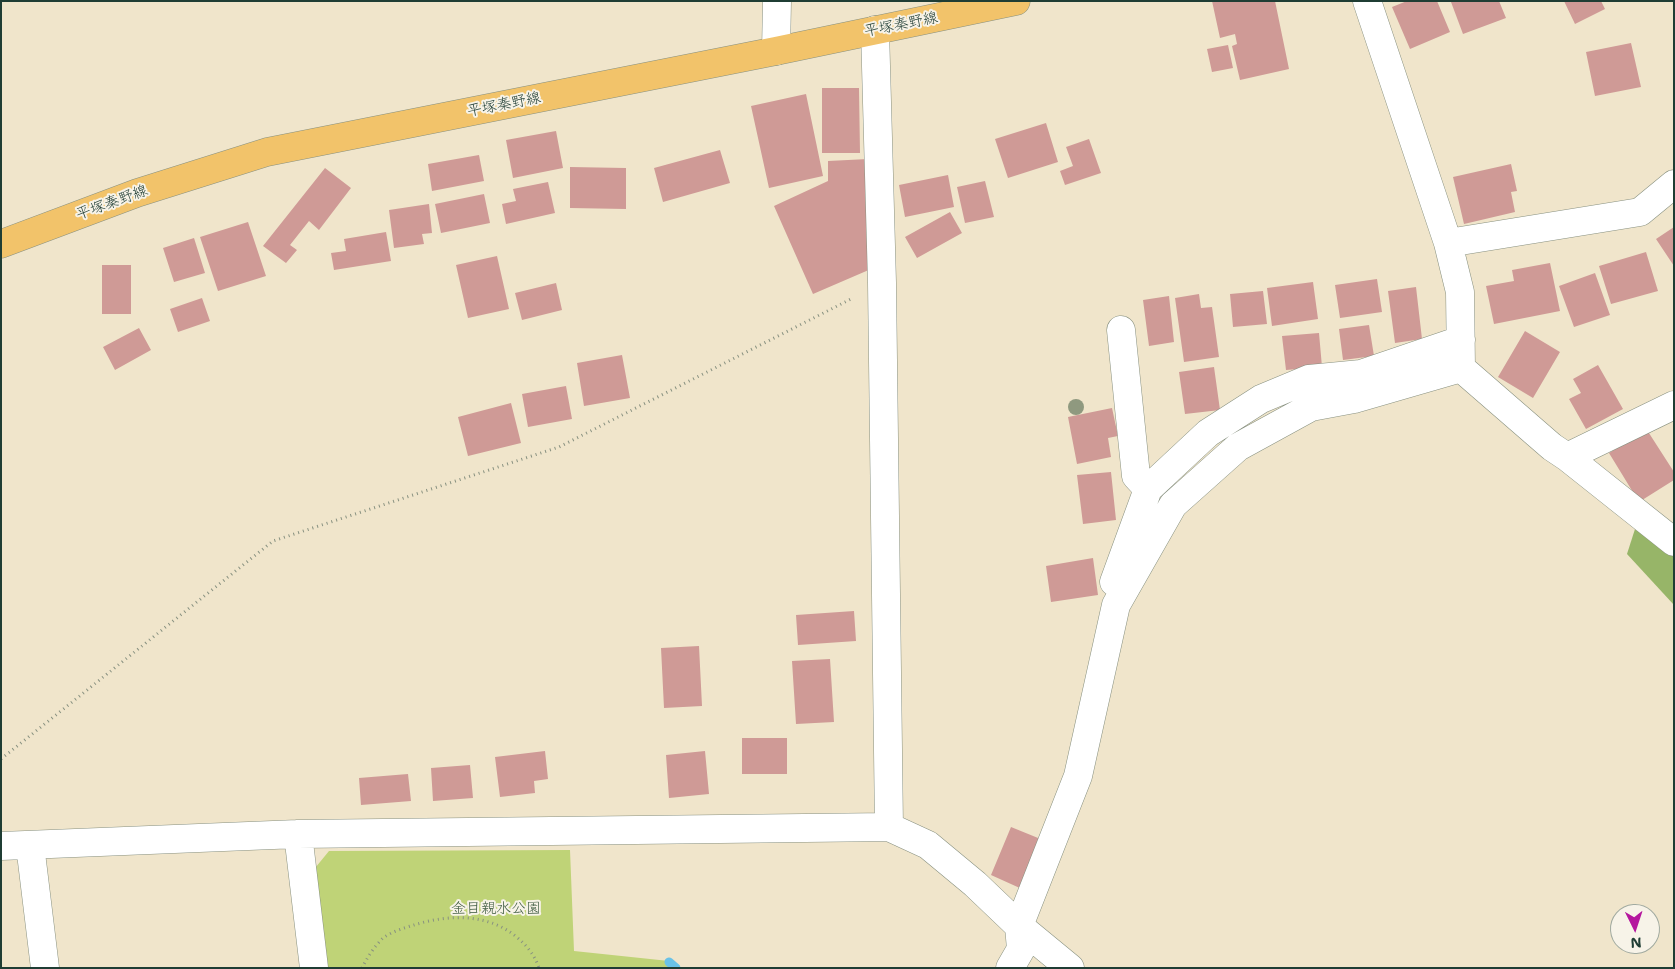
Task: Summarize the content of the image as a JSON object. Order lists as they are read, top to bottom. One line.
{"streets":{"main road":["平塚秦野線"]},"parks":["金目親水公園"],"north":"bottom"}
